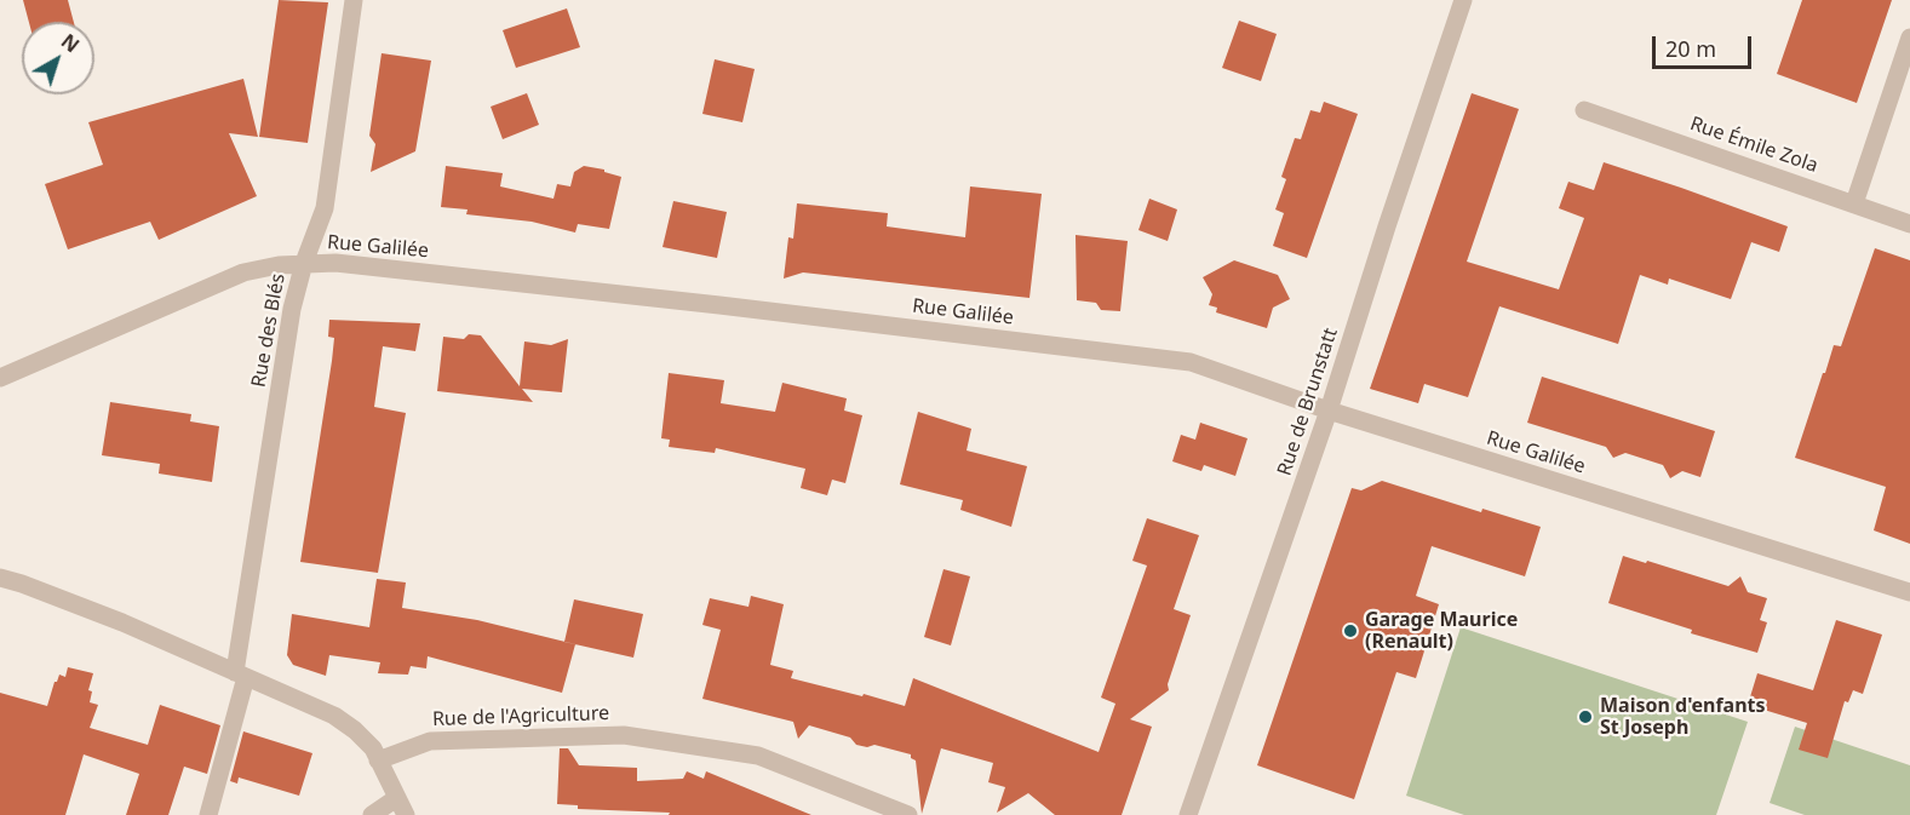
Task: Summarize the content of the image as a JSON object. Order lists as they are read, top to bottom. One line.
{"streets":{"street":["Rue Émile Zola","Rue Galilée","Rue des Blés","Rue de Brunstatt","Rue de l'Agriculture"]},"crossings":[["Rue Galilée","Rue des Blés"],["Rue Galilée","Rue de Brunstatt"]],"places":["Garage Maurice (Renault)","Maison d'enfants St Joseph"],"scale_bar":"20 m","north":"top right"}
